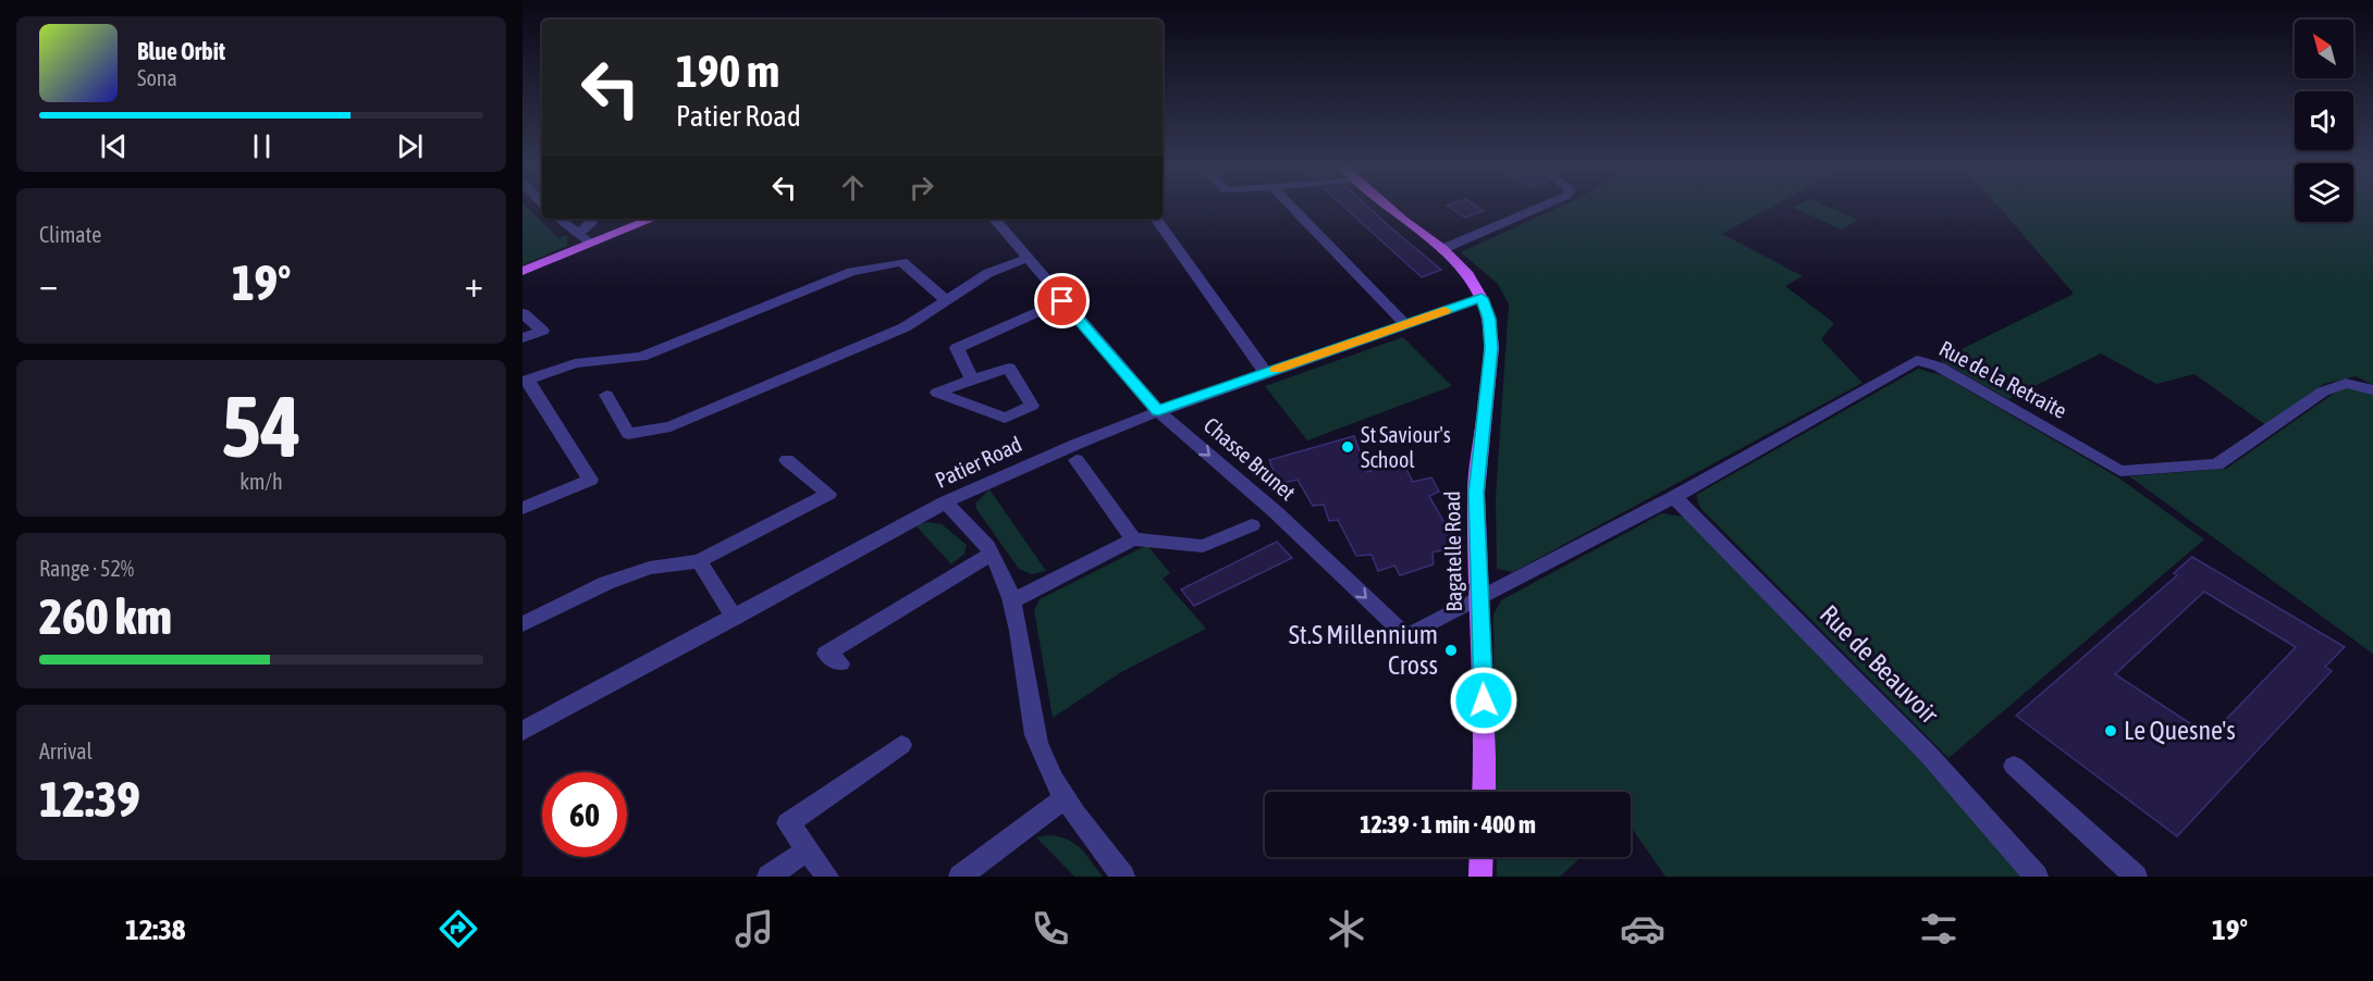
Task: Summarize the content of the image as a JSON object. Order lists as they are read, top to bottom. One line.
{"streets":{"main road":["Bagatelle Road"],"street":["Rue de la Retraite","Chasse Brunet","Patier Road","Rue de Beauvoir"]},"crossings":[["Rue de la Retraite","Chasse Brunet"],["Rue de la Retraite","Bagatelle Road"],["Rue de la Retraite","Rue de Beauvoir"],["Chasse Brunet","Patier Road"],["Chasse Brunet","Bagatelle Road"],["Patier Road","Bagatelle Road"]],"one_way":["Chasse Brunet"],"places":["St Saviour's School","St.S Millennium Cross","Le Quesne's"],"north":"top left","page":{"turn":["190 m","Patier Road"],"song":["Blue Orbit","Sona"],"tile":["Climate",["54","km/h"],["Range · 52%","260 km"],["Arrival","12:39"]],"heat":["−","19°","+"],"limit":"60","trip":"12:39 · 1 min · 400 m","tabs":["12:38","19°"]}}
